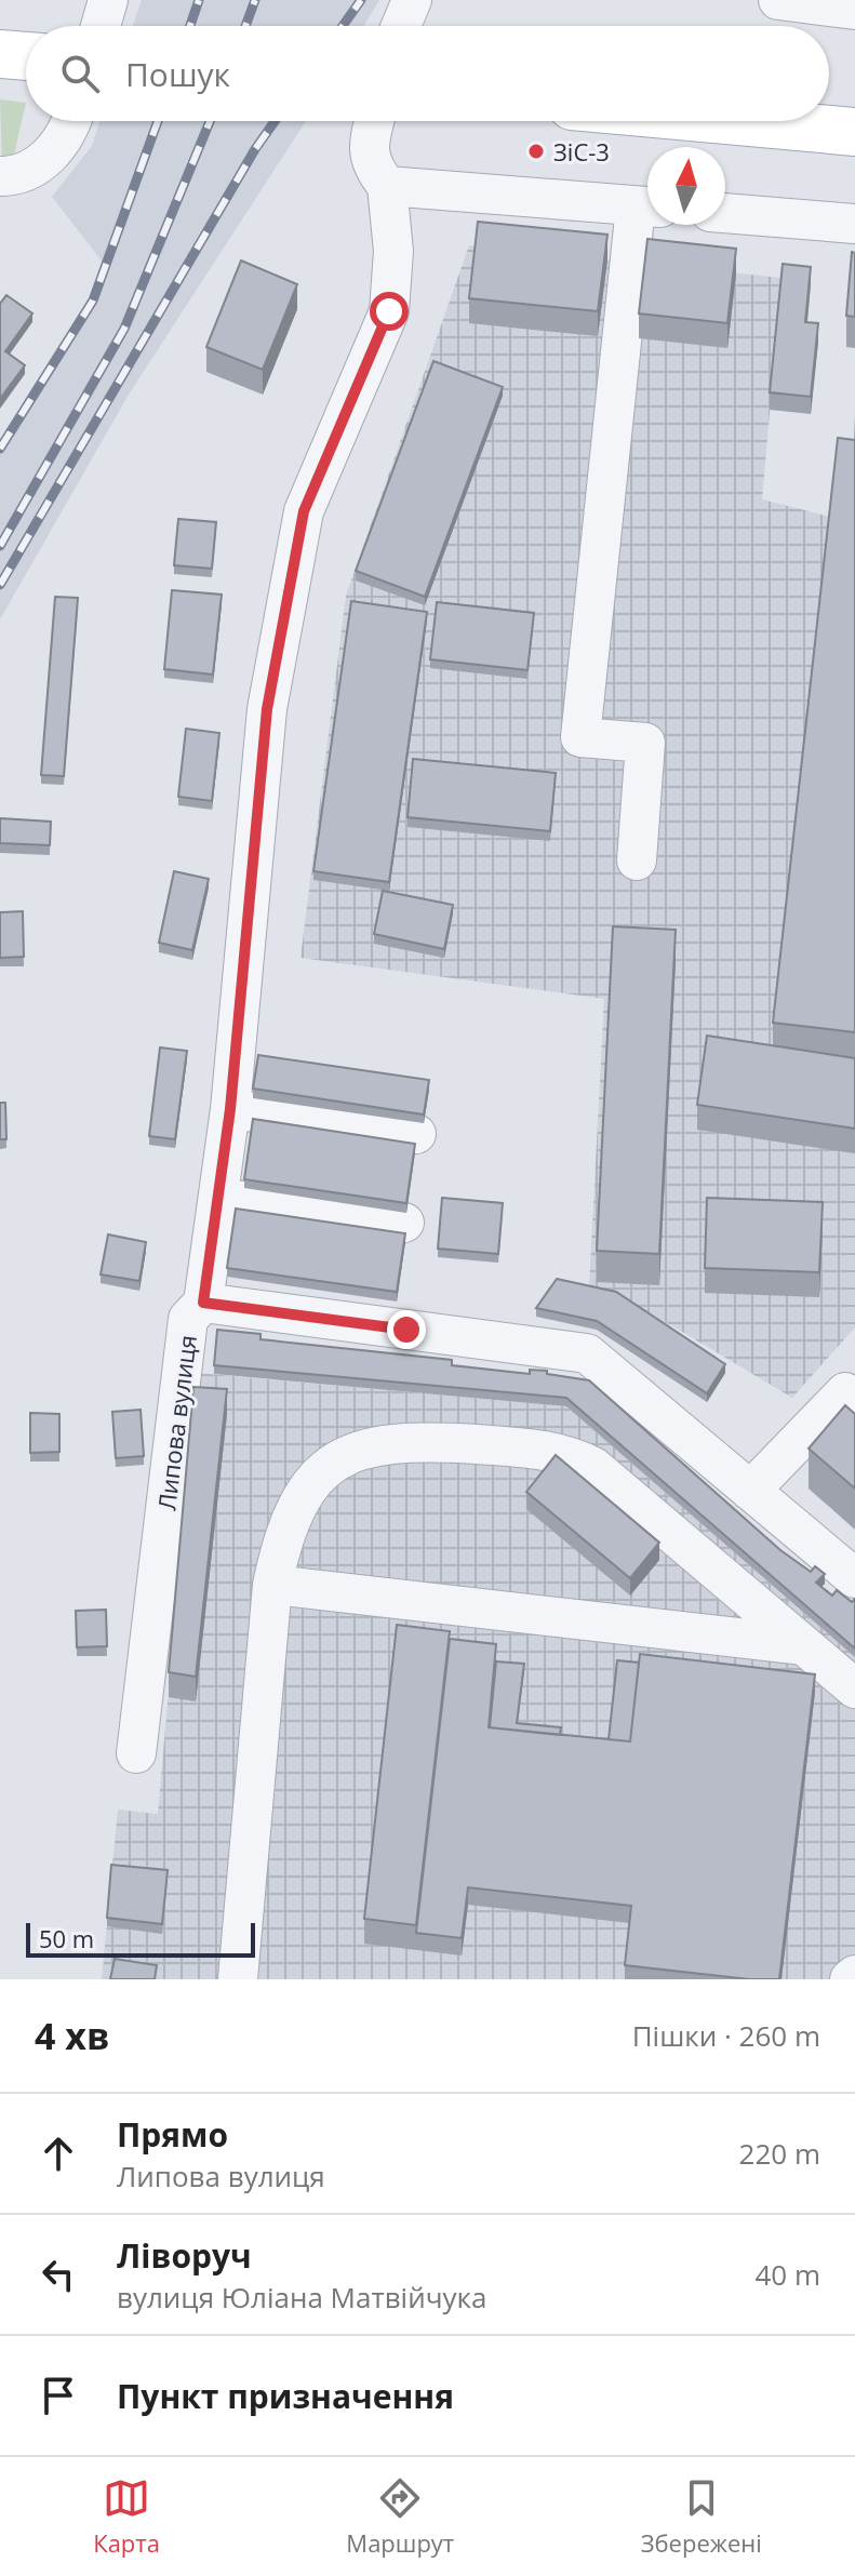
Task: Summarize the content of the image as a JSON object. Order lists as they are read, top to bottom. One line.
{"streets":{"street":["Липова вулиця"]},"places":["ЗіС-3"],"scale_bar":"50 m","north":"top","page":{"search":"Пошук","scale":"50 m","heading":["4 хв","Пішки · 260 m"],"list":[["Прямо","Липова вулиця","220 m"],["Ліворуч","вулиця Юліана Матвійчука","40 m"],"Пункт призначення"],"nav":["Карта","Маршрут","Збережені"]}}
